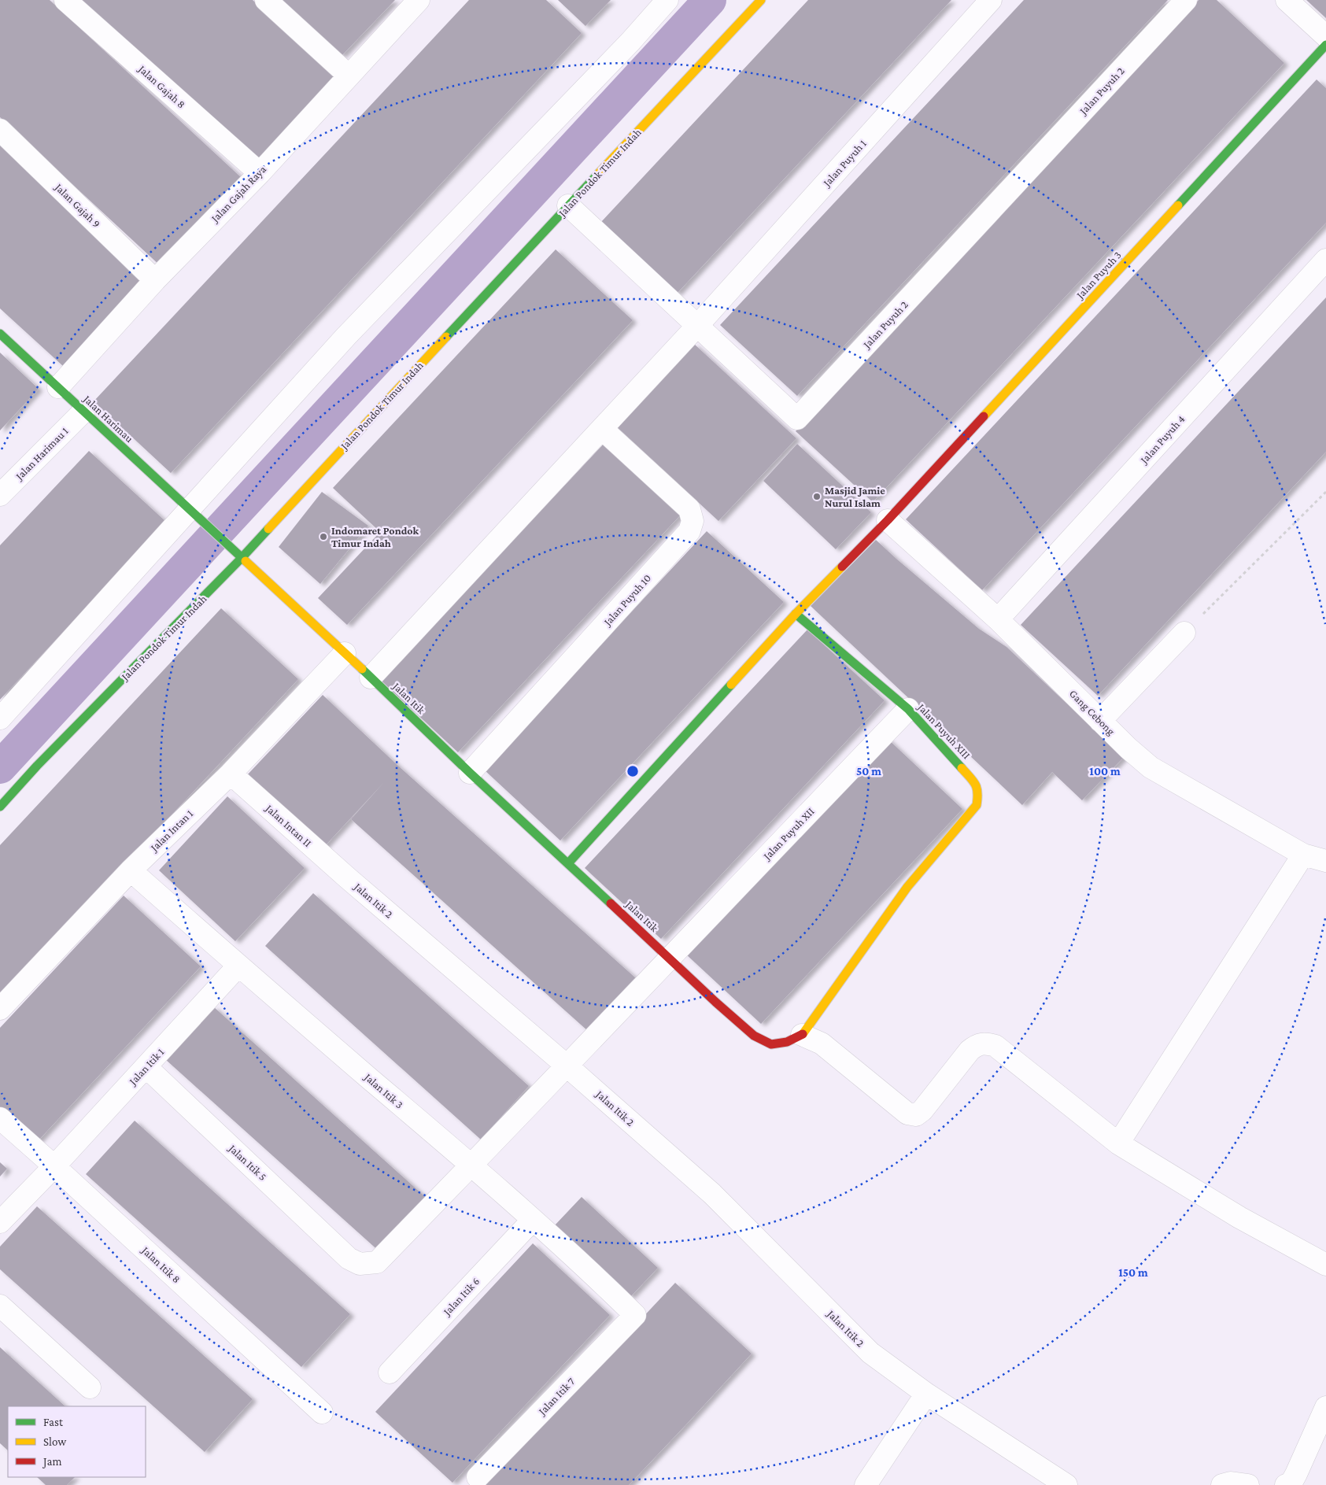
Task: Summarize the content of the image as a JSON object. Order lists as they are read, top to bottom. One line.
{"streets":{"street":["Jalan Gajah 8","Jalan Puyuh 2","Jalan Puyuh 1","Jalan Pondok Timur Indah","Jalan Gajah Raya","Jalan Gajah 9","Jalan Puyuh 3","Jalan Harimau","Jalan Puyuh 4","Jalan Harimau 1","Jalan Puyuh 10","Jalan Itik","Gang Cebong","Jalan Puyuh XIII","Jalan Intan II","Jalan Intan 1","Jalan Puyuh XII","Jalan Itik 2","Jalan Itik 1","Jalan Itik 3","Jalan Itik 5","Jalan Itik 8","Jalan Itik 6","Jalan Itik 7"]},"crossings":[["Jalan Gajah 8","Jalan Gajah Raya"],["Jalan Puyuh 2","Jalan Puyuh 1"],["Jalan Puyuh 2","Jalan Pondok Timur Indah"],["Jalan Puyuh 1","Jalan Puyuh 10"],["Jalan Puyuh 1","Jalan Itik"],["Jalan Pondok Timur Indah","Jalan Harimau"],["Jalan Pondok Timur Indah","Jalan Itik"],["Jalan Gajah Raya","Jalan Gajah 9"],["Jalan Gajah Raya","Jalan Harimau"],["Jalan Puyuh 3","Jalan Itik"],["Jalan Puyuh 3","Gang Cebong"],["Jalan Puyuh 3","Jalan Puyuh XIII"],["Jalan Harimau","Jalan Harimau 1"],["Jalan Harimau","Jalan Itik"],["Jalan Puyuh 4","Gang Cebong"],["Jalan Puyuh 10","Jalan Itik"],["Jalan Itik","Jalan Puyuh XIII"],["Jalan Itik","Jalan Intan 1"],["Jalan Itik","Jalan Puyuh XII"],["Jalan Puyuh XIII","Jalan Puyuh XII"],["Jalan Intan II","Jalan Intan 1"],["Jalan Intan II","Jalan Itik 2"],["Jalan Intan 1","Jalan Itik 3"],["Jalan Puyuh XII","Jalan Itik 2"],["Jalan Puyuh XII","Jalan Itik 3"],["Jalan Puyuh XII","Jalan Itik 5"],["Jalan Itik 1","Jalan Itik 3"],["Jalan Itik 1","Jalan Itik 5"],["Jalan Itik 1","Jalan Itik 8"],["Jalan Itik 3","Jalan Itik 6"],["Jalan Itik 3","Jalan Itik 7"]],"places":["Masjid Jamie Nurul Islam","Indomaret Pondok Timur Indah"],"legend":["Fast","Slow","Jam"],"rings":["50 m","100 m","150 m"]}
